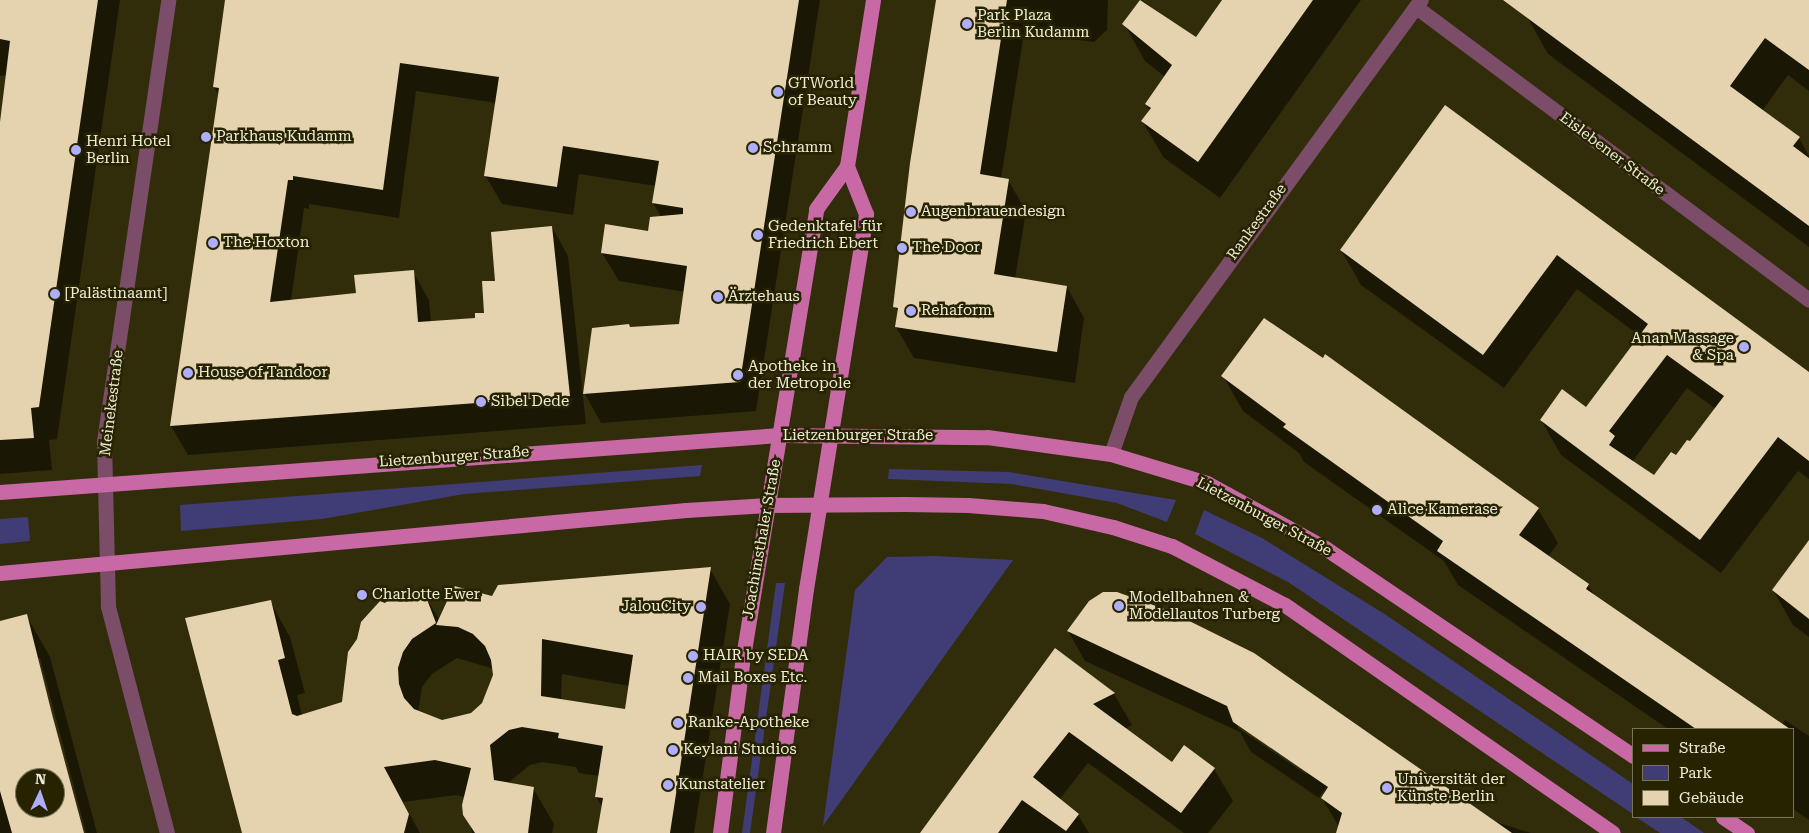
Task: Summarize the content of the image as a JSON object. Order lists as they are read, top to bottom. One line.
{"streets":{"main road":["Lietzenburger Straße","Joachimsthaler Straße"],"street":["Eislebener Straße","Rankestraße","Meinekestraße"]},"crossings":[["Eislebener Straße","Rankestraße"],["Rankestraße","Lietzenburger Straße"],["Meinekestraße","Lietzenburger Straße"],["Lietzenburger Straße","Joachimsthaler Straße"]],"places":["Park Plaza Berlin Kudamm","GTWorld of Beauty","Parkhaus Kudamm","Schramm","Henri Hotel Berlin","Augenbrauendesign","Gedenktafel für Friedrich Ebert","The Hoxton","The Door","[Palästinaamt]","Ärztehaus","Rehaform","Anan Massage & Spa","House of Tandoor","Apotheke in der Metropole","Sibel Dede","Alice Kamerase","Charlotte Ewer","Modellbahnen & Modellautos Turberg","JalouCity","HAIR by SEDA","Mail Boxes Etc.","Ranke-Apotheke","Keylani Studios","Kunstatelier","Universität der Künste Berlin"],"legend":["Straße","Park","Gebäude"],"north":"top"}
